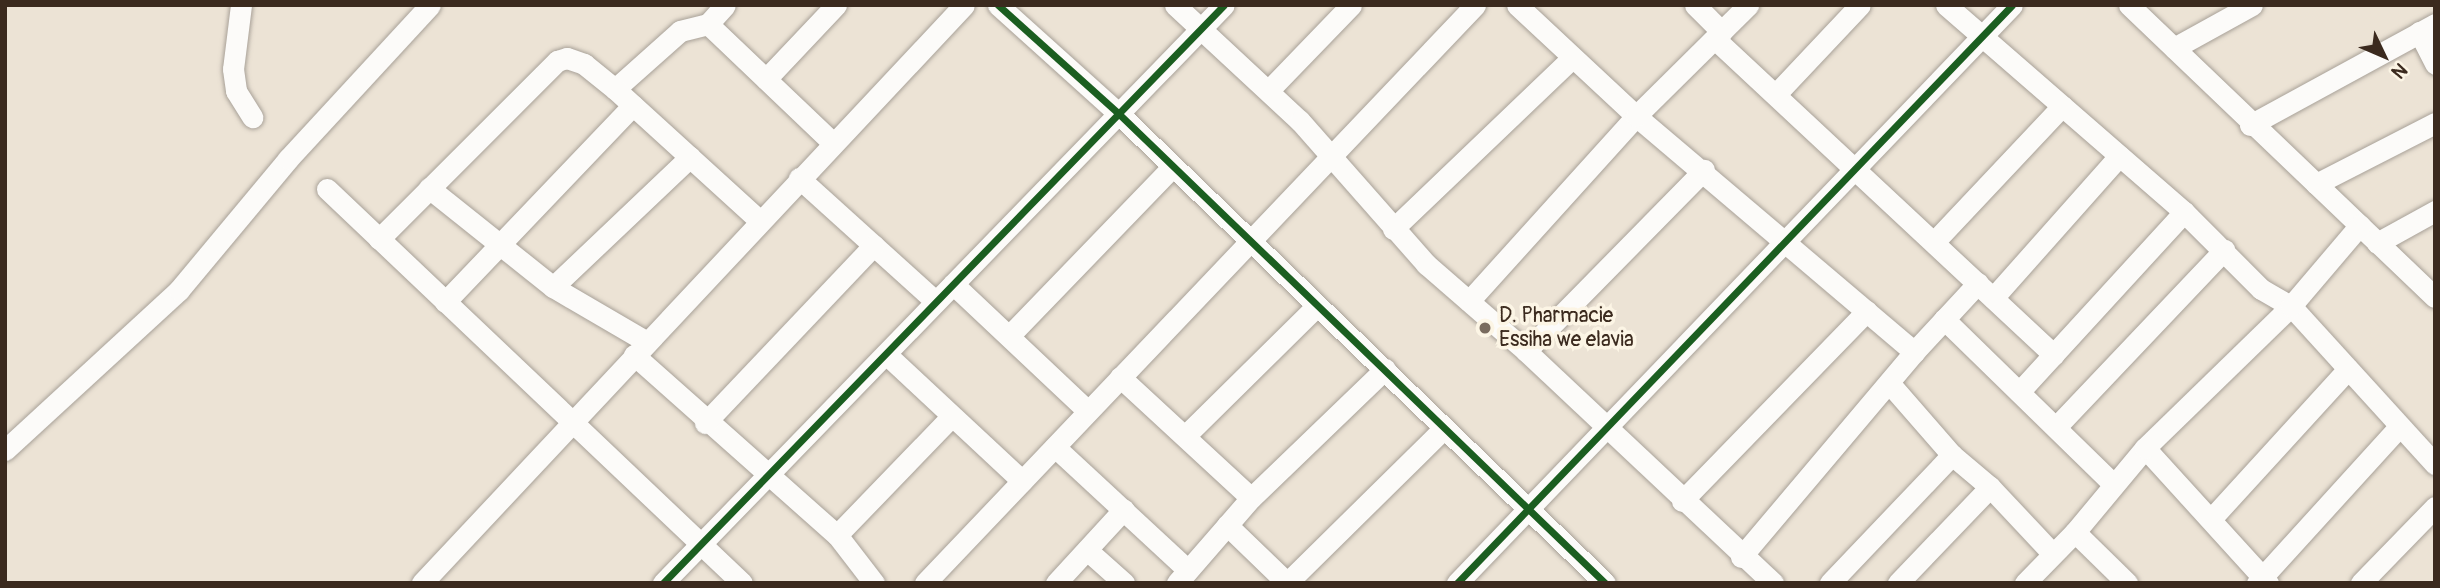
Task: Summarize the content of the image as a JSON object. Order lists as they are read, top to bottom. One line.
{"places":["D. Pharmacie Essiha we elavia"],"north":"bottom right"}
